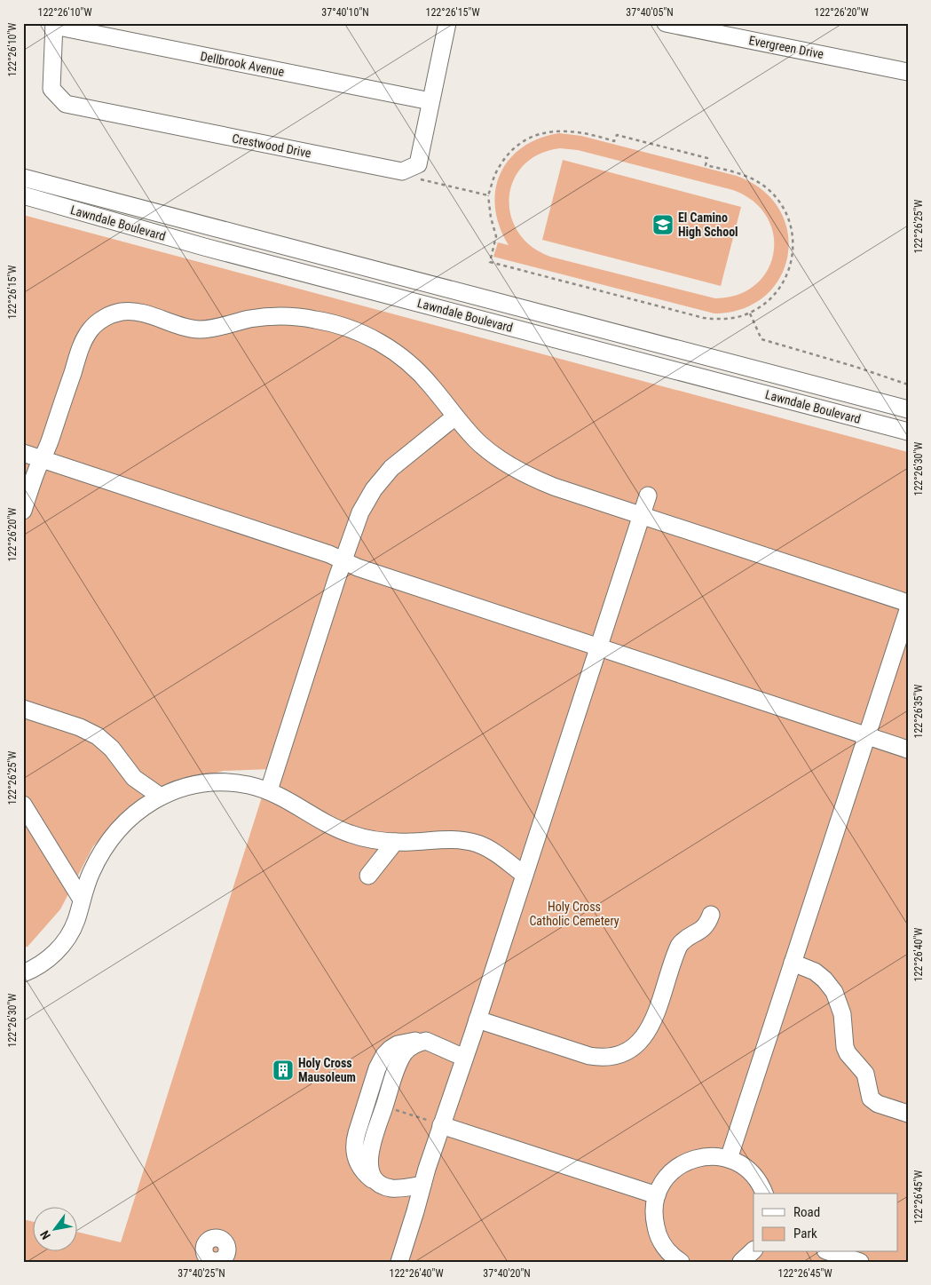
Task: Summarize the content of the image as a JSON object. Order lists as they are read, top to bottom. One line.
{"streets":{"street":["Evergreen Drive","Dellbrook Avenue","Crestwood Drive","Lawndale Boulevard"]},"crossings":[["Dellbrook Avenue","Crestwood Drive"]],"parks":["Holy Cross Catholic Cemetery"],"places":{"school or university":["El Camino High School"],"building":["Holy Cross Mausoleum"]},"legend":["Road","Park"],"north":"bottom left","coordinates":["122°26'10\"W","37°40'10\"N","122°26'15\"W","37°40'05\"N","122°26'20\"W","122°26'25\"W","122°26'30\"W","122°26'35\"W","122°26'40\"W","122°26'45\"W","37°40'25\"N","37°40'20\"N"]}
